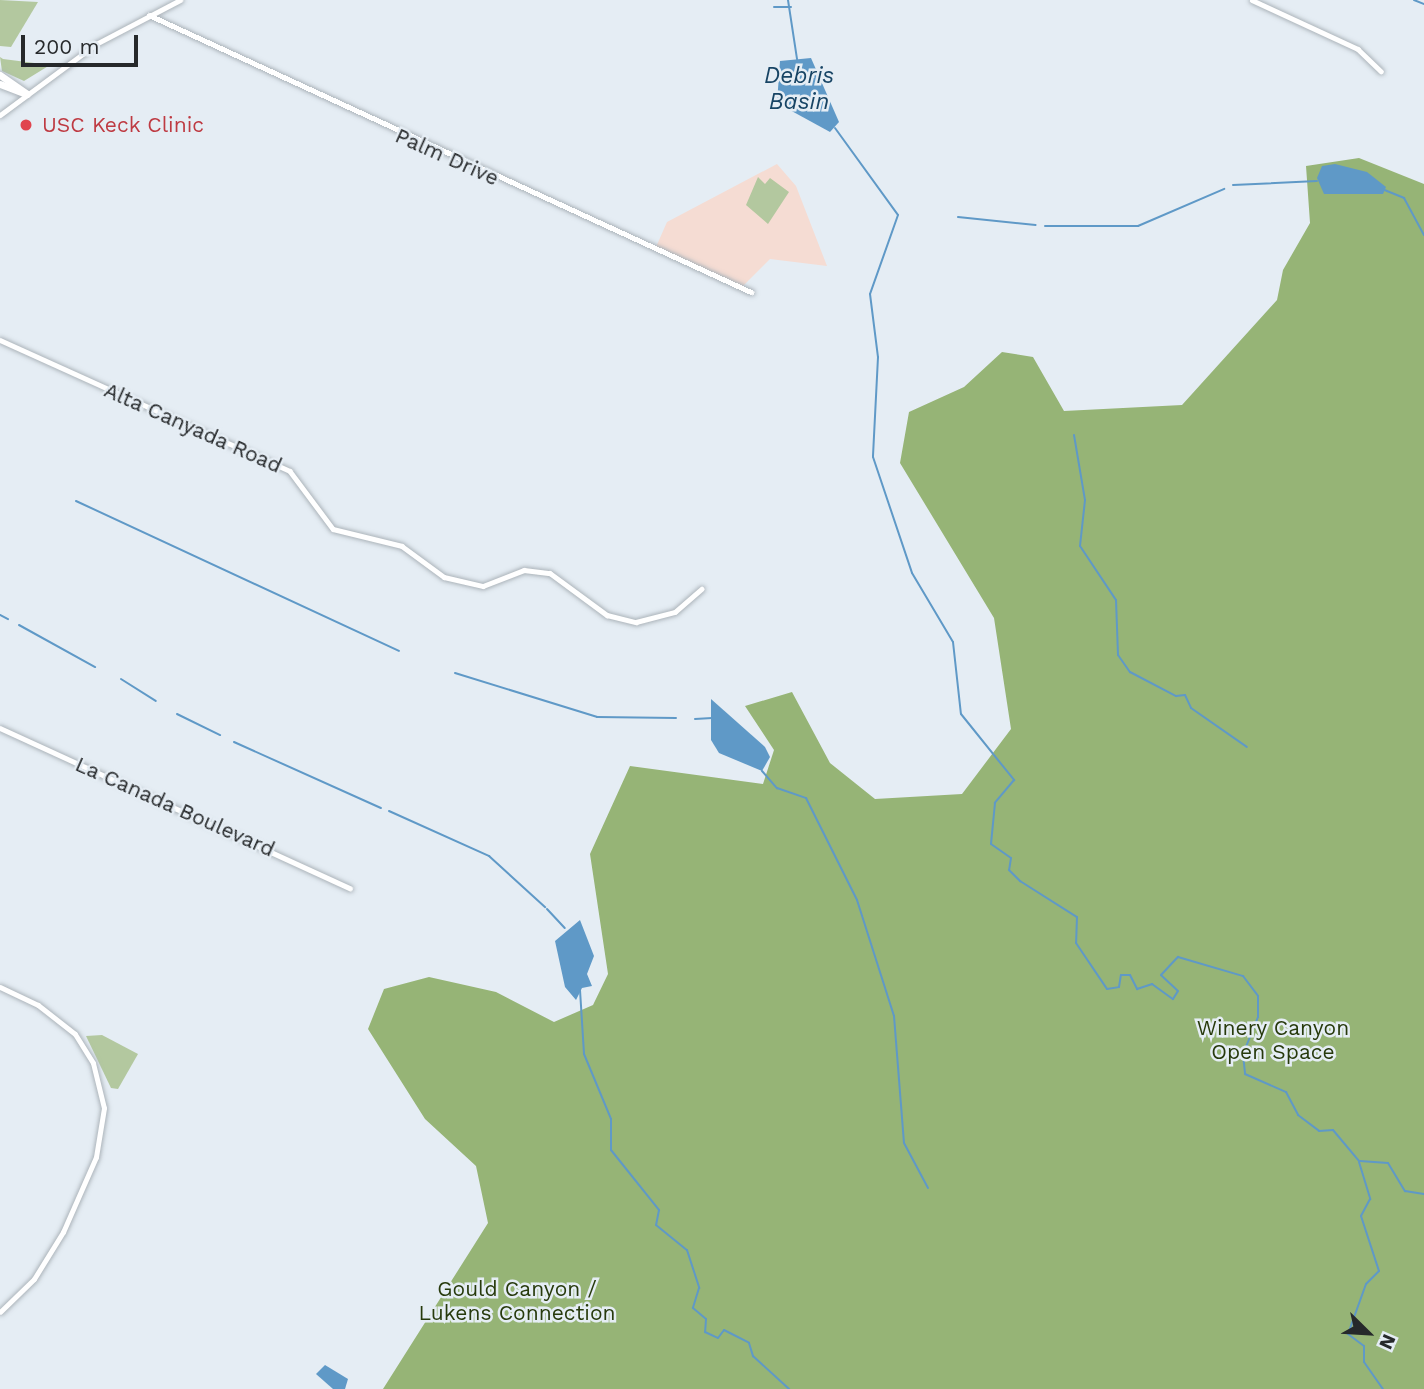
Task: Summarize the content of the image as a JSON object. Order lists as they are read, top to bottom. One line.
{"streets":{"street":["Palm Drive","Alta Canyada Road","La Canada Boulevard"]},"water":["Debris Basin"],"parks":["Winery Canyon Open Space","Gould Canyon / Lukens Connection"],"places":["USC Keck Clinic"],"scale_bar":"200 m","north":"bottom right"}
